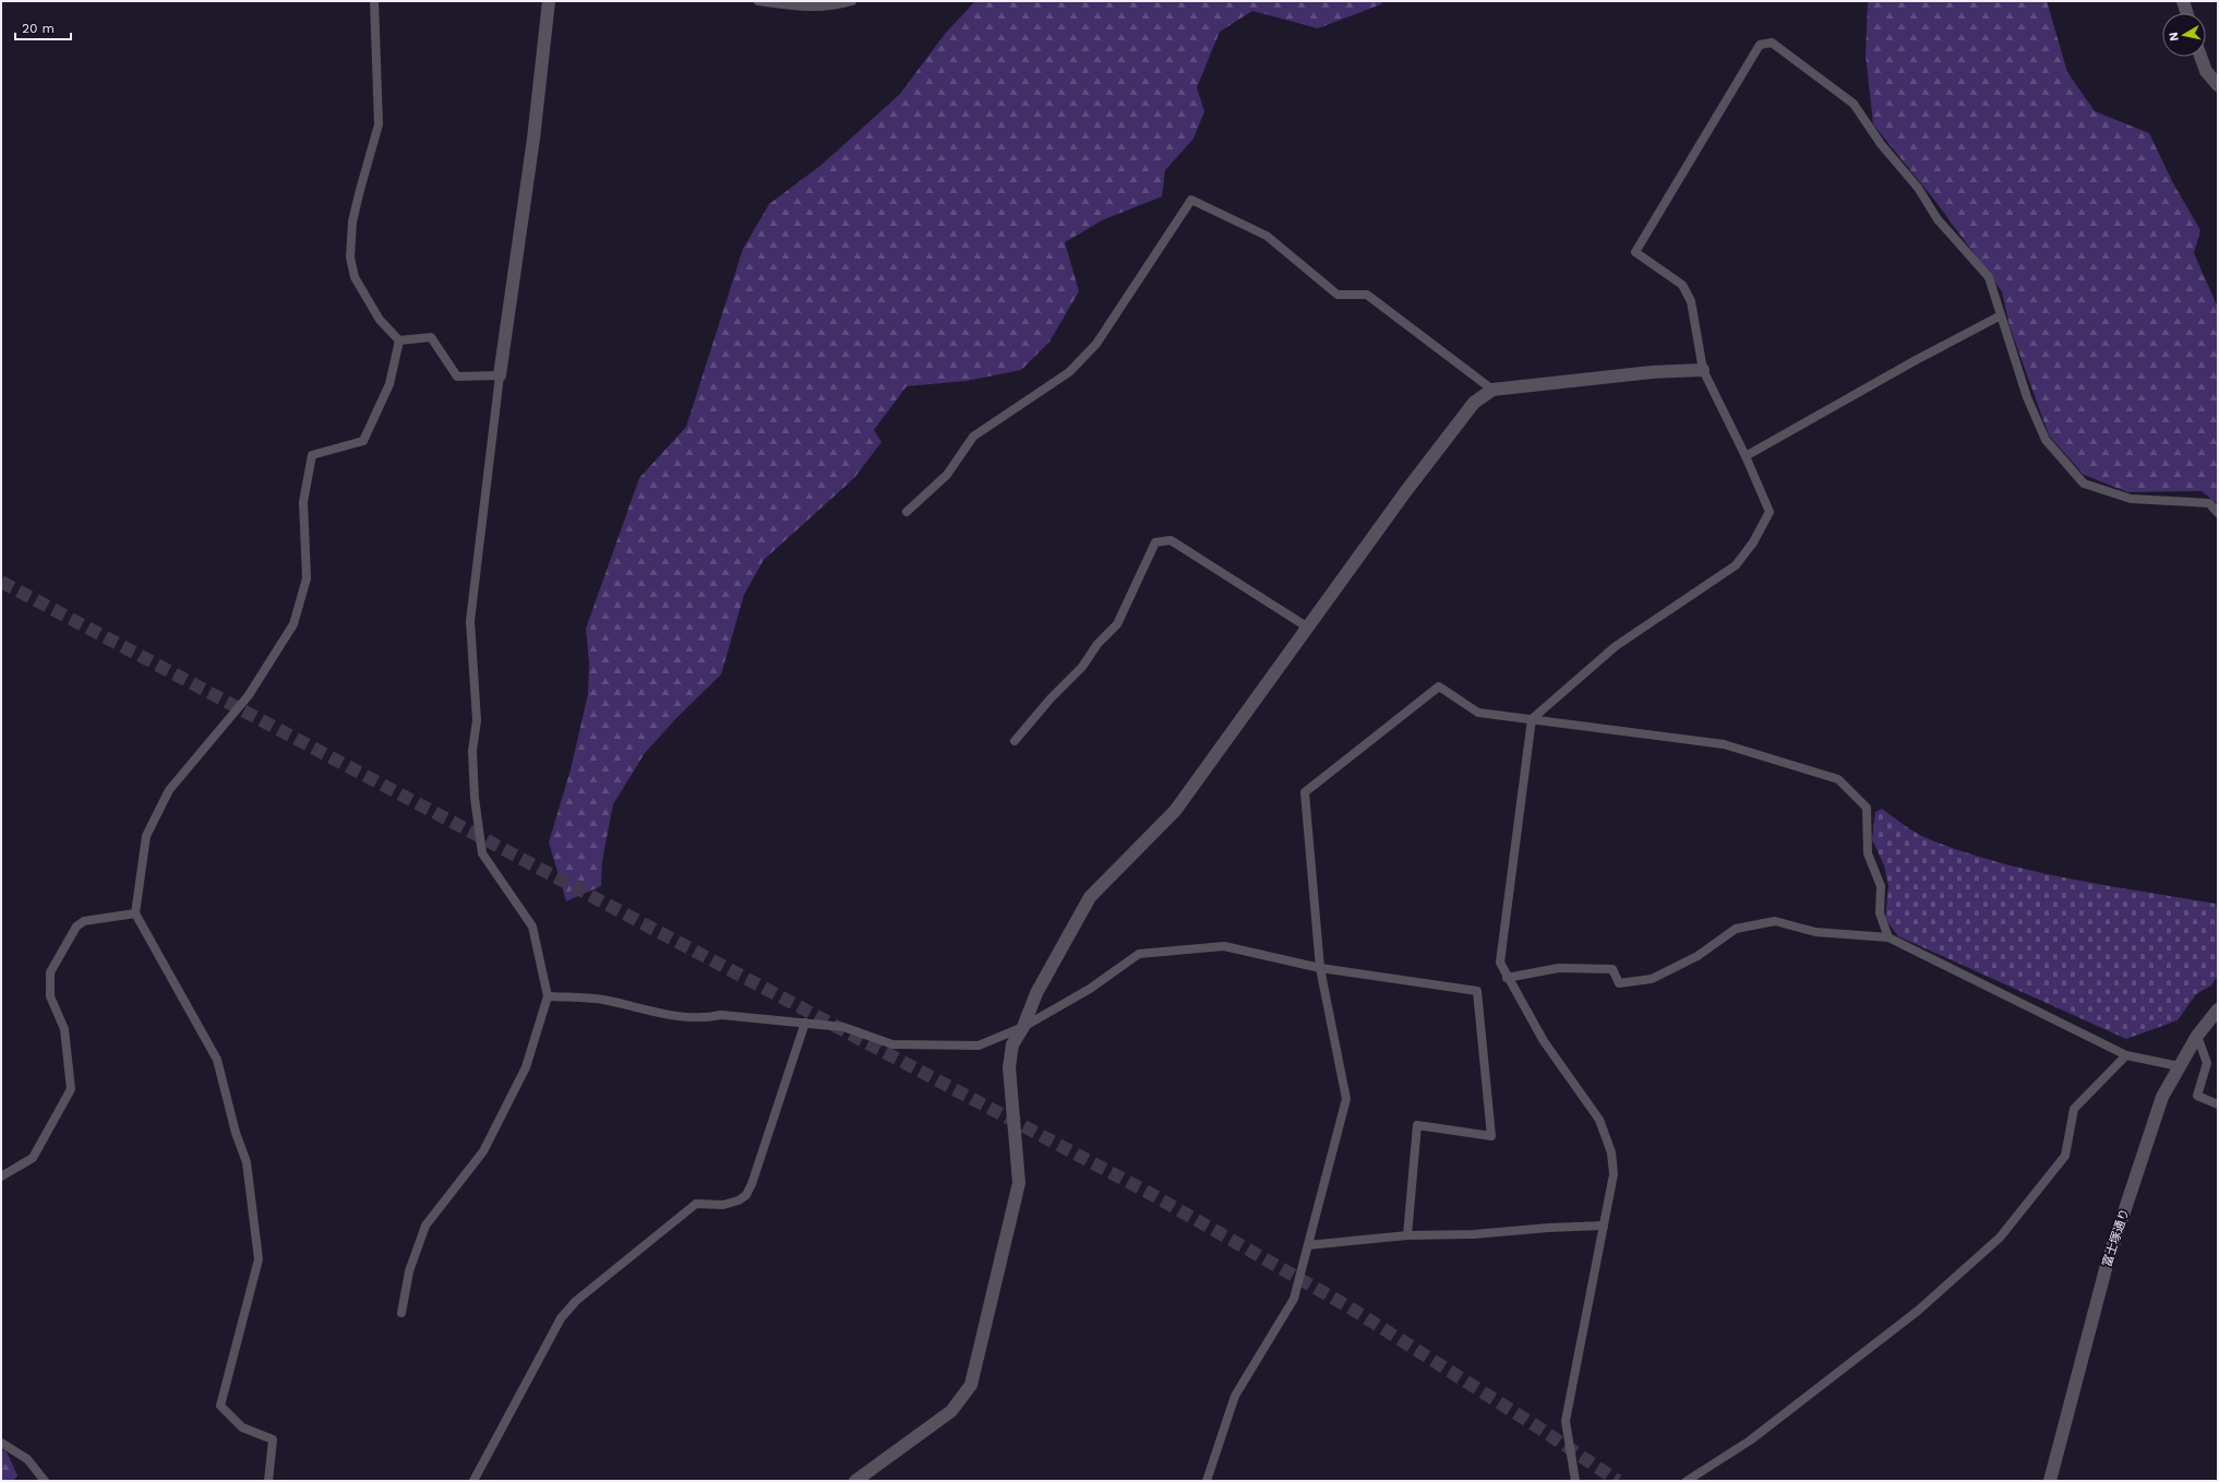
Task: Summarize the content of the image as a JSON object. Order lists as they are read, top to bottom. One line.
{"streets":{"street":["富士塚通り"]},"scale_bar":"20 m","north":"left"}
